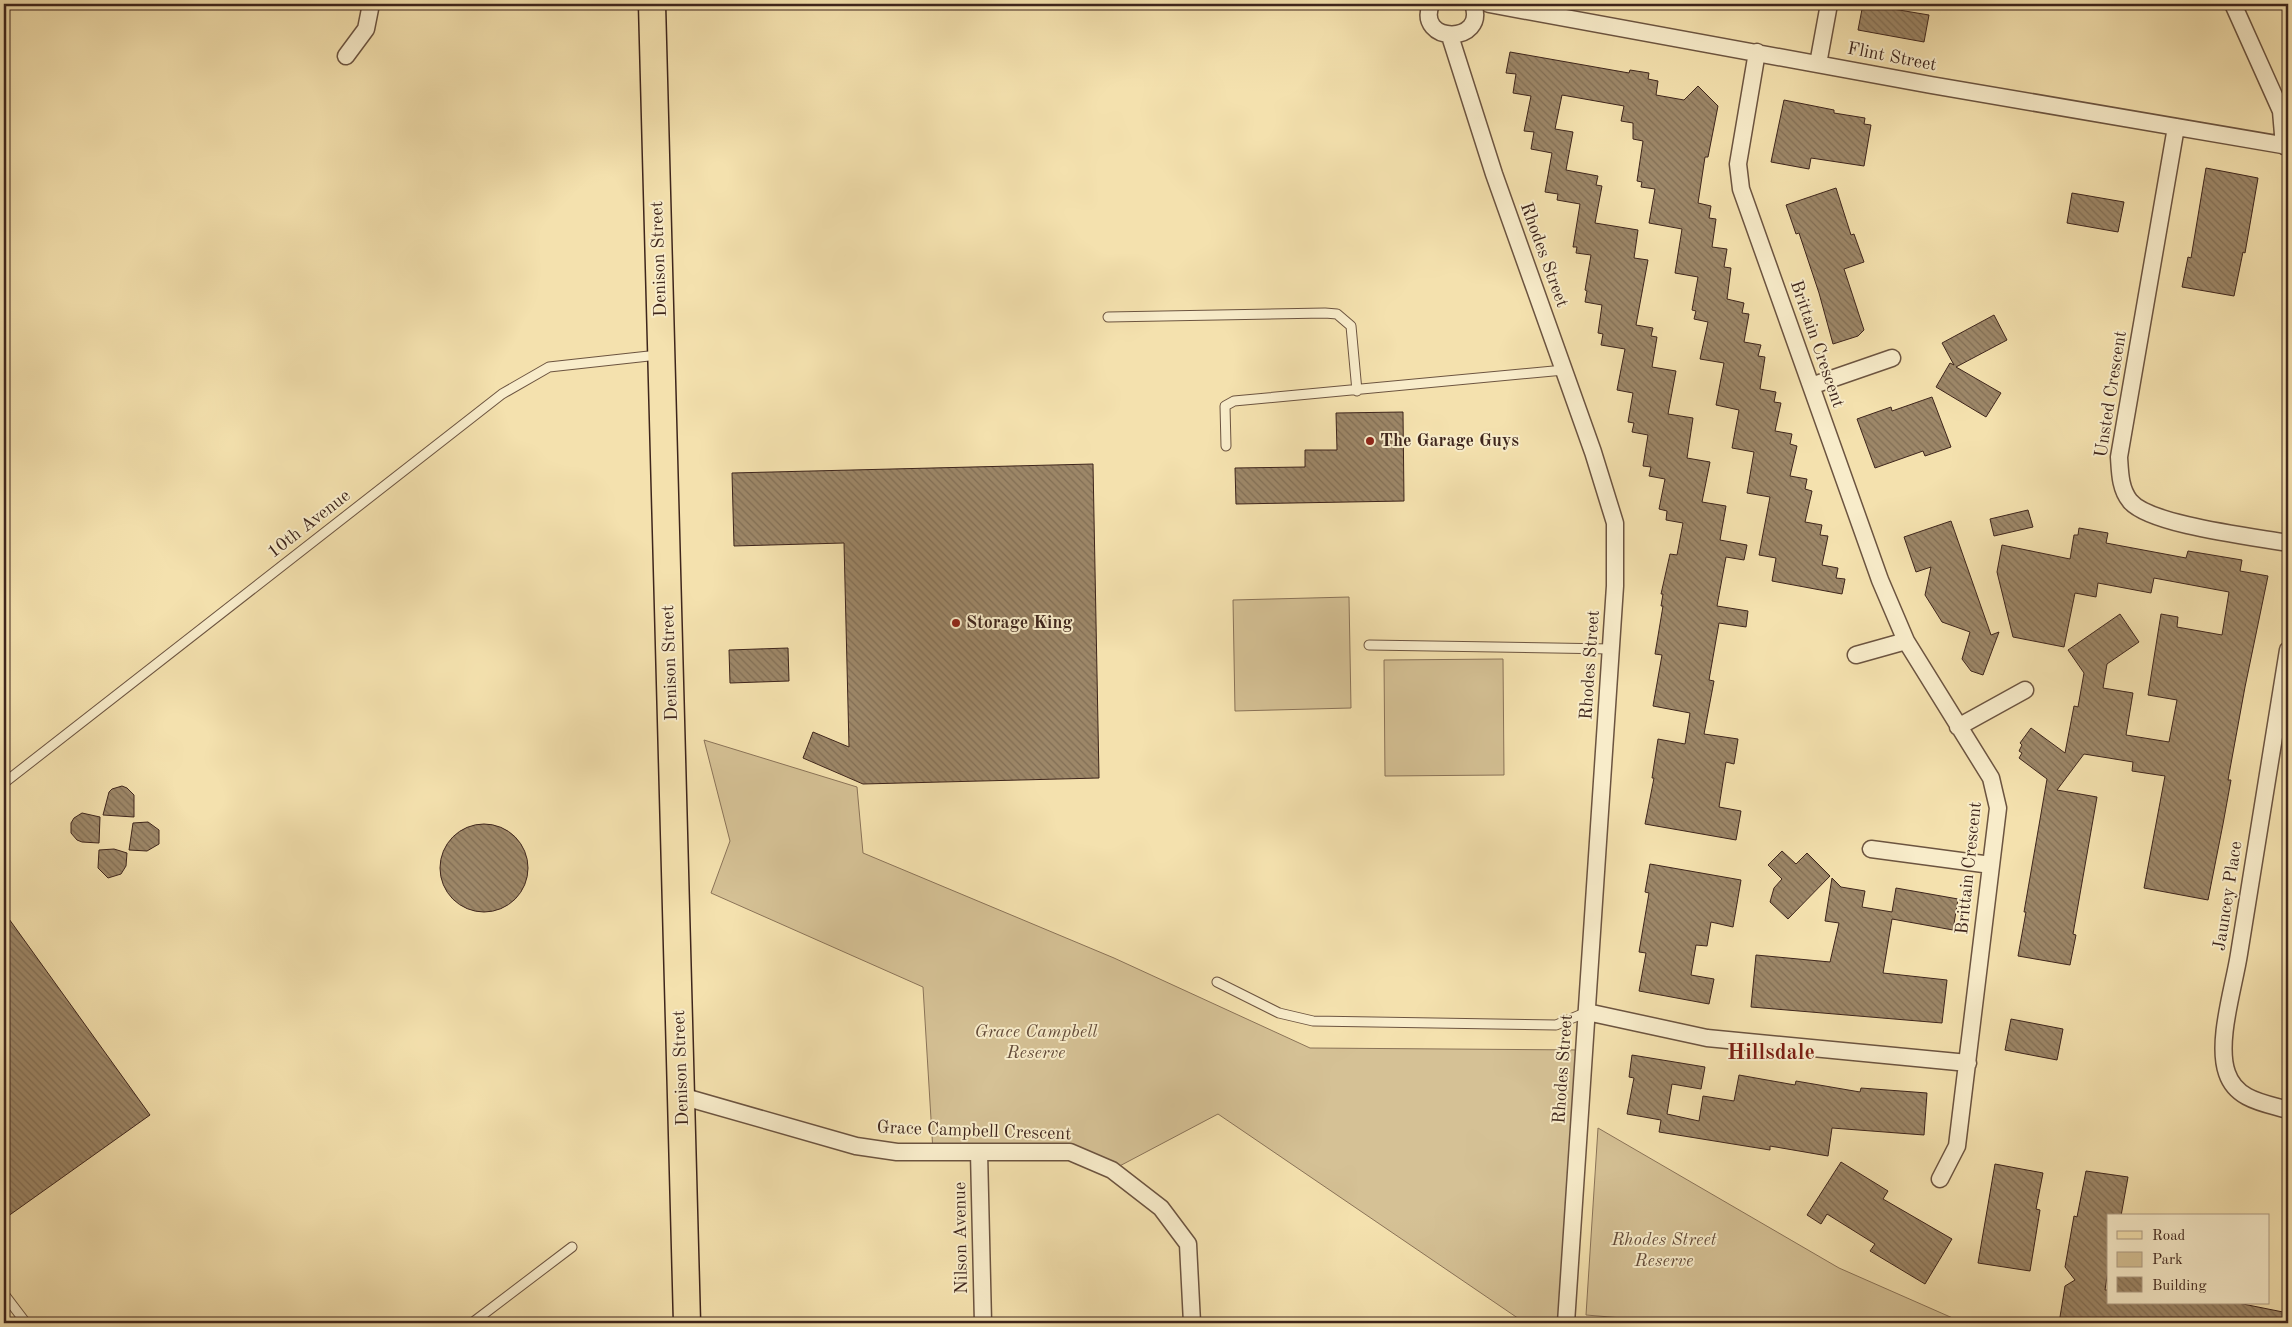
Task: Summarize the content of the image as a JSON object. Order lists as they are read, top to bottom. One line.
{"streets":{"main road":["Denison Street"],"street":["Flint Street","Rhodes Street","Brittain Crescent","Unsted Crescent","Jauncey Place","Grace Campbell Crescent","Nilson Avenue"],"lane":["10th Avenue"]},"crossings":[["Flint Street","Brittain Crescent"],["Flint Street","Unsted Crescent"],["Denison Street","10th Avenue"],["Denison Street","Grace Campbell Crescent"],["Grace Campbell Crescent","Nilson Avenue"]],"districts":["Hillsdale"],"parks":["Grace Campbell Reserve","Rhodes Street Reserve"],"places":["The Garage Guys","Storage King"],"legend":["Road","Park","Building"]}
